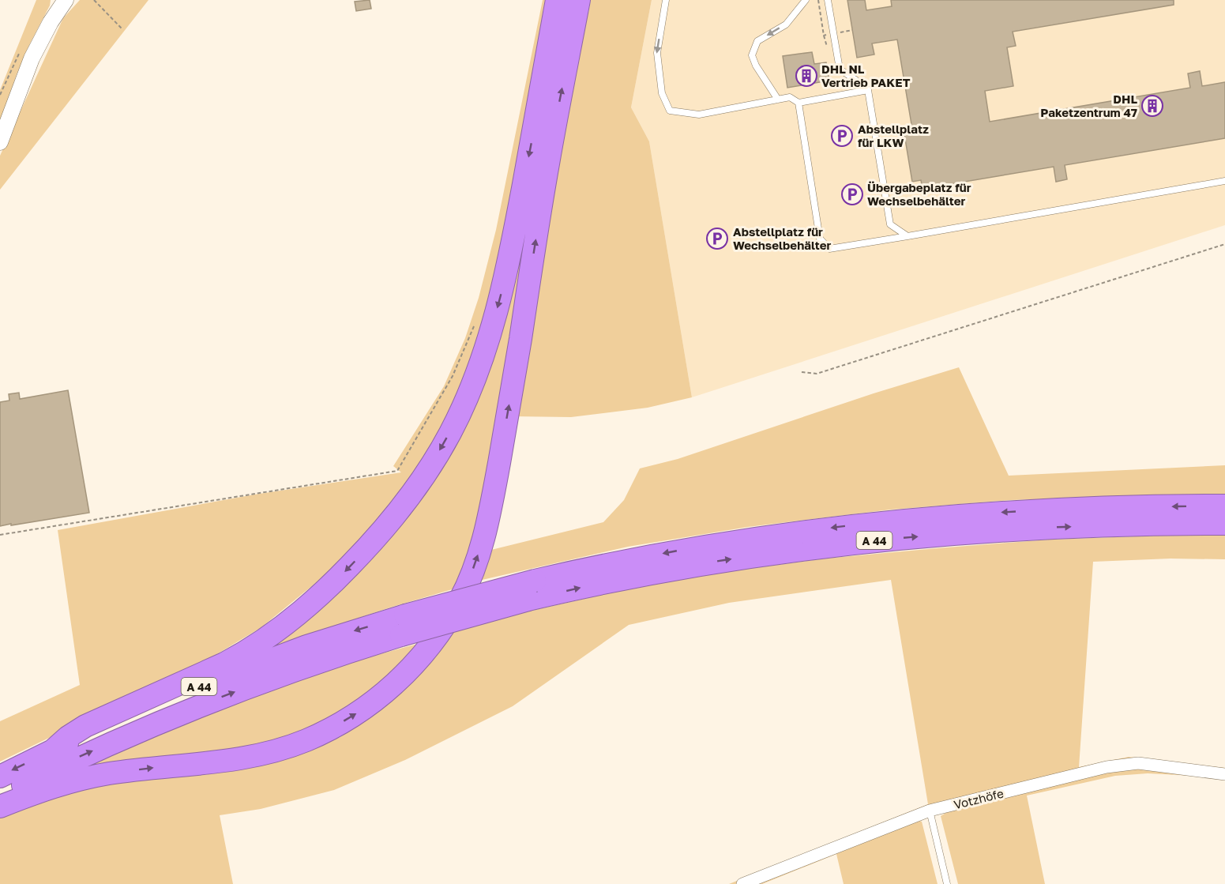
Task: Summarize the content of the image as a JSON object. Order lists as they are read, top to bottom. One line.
{"streets":{"highway":["A 44"],"street":["Votzhöfe"]},"places":{"building":["DHL NL Vertrieb PAKET","DHL Paketzentrum 47"],"parking":["Abstellplatz für LKW","Übergabeplatz für Wechselbehälter","Abstellplatz für Wechselbehälter"]}}
